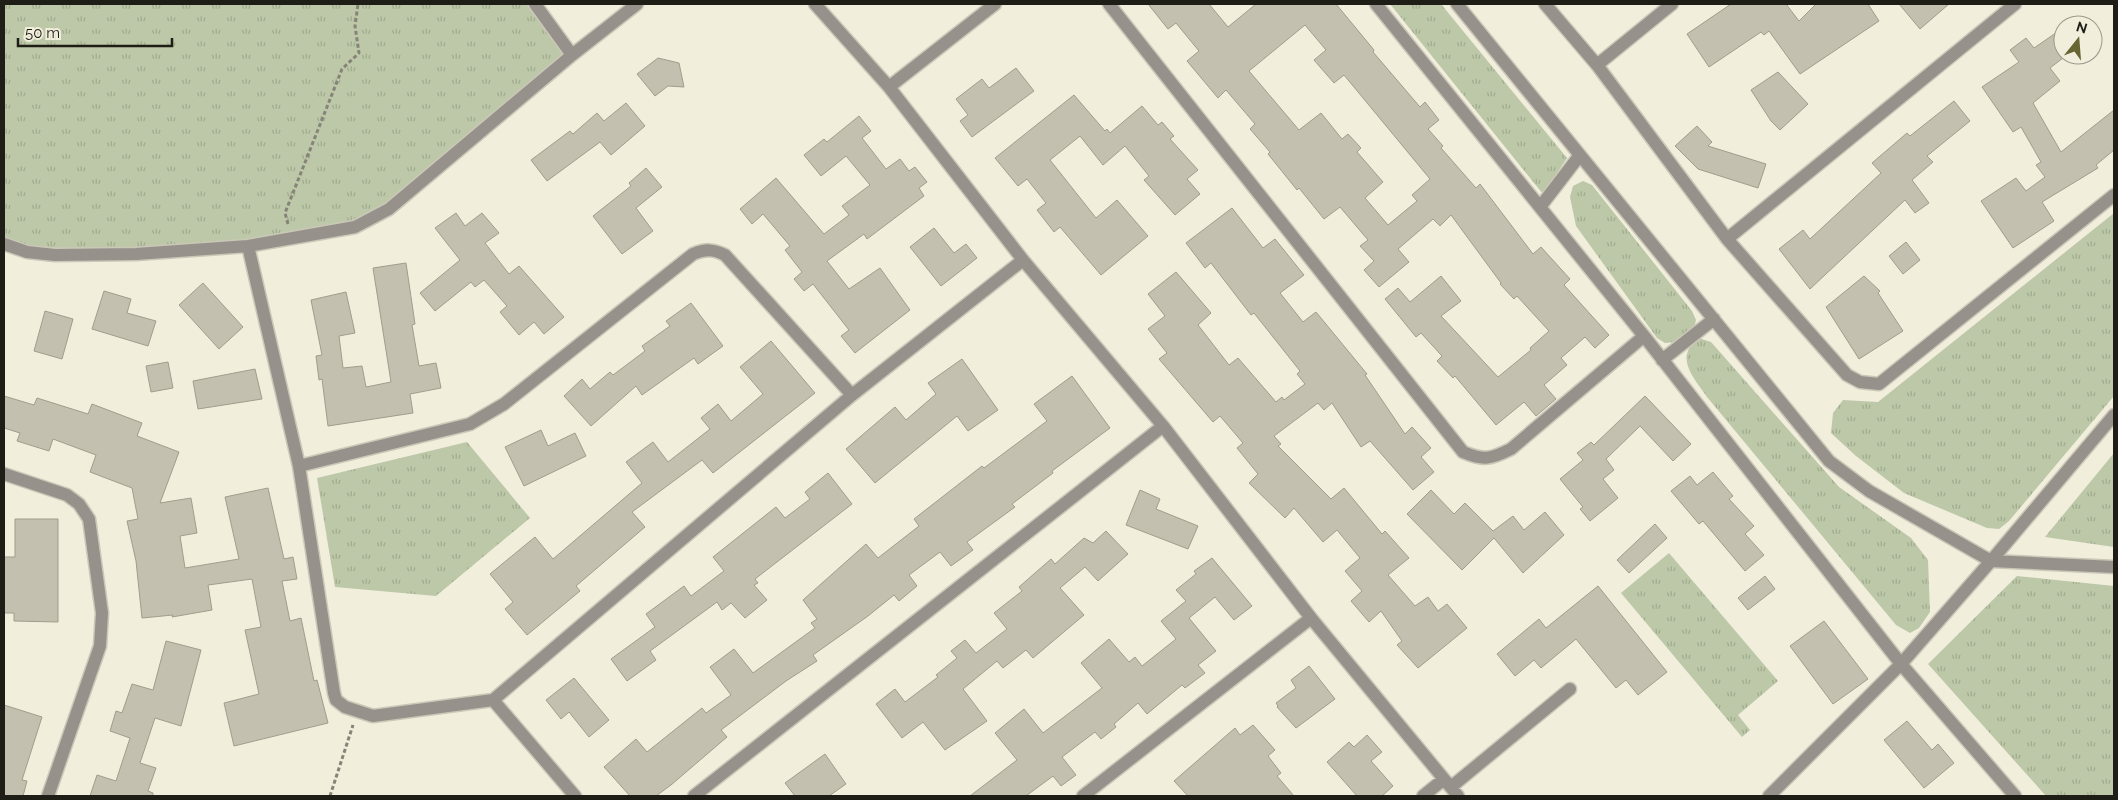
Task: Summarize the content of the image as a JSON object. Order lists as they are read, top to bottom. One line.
{"scale_bar":"50 m","north":"top"}
